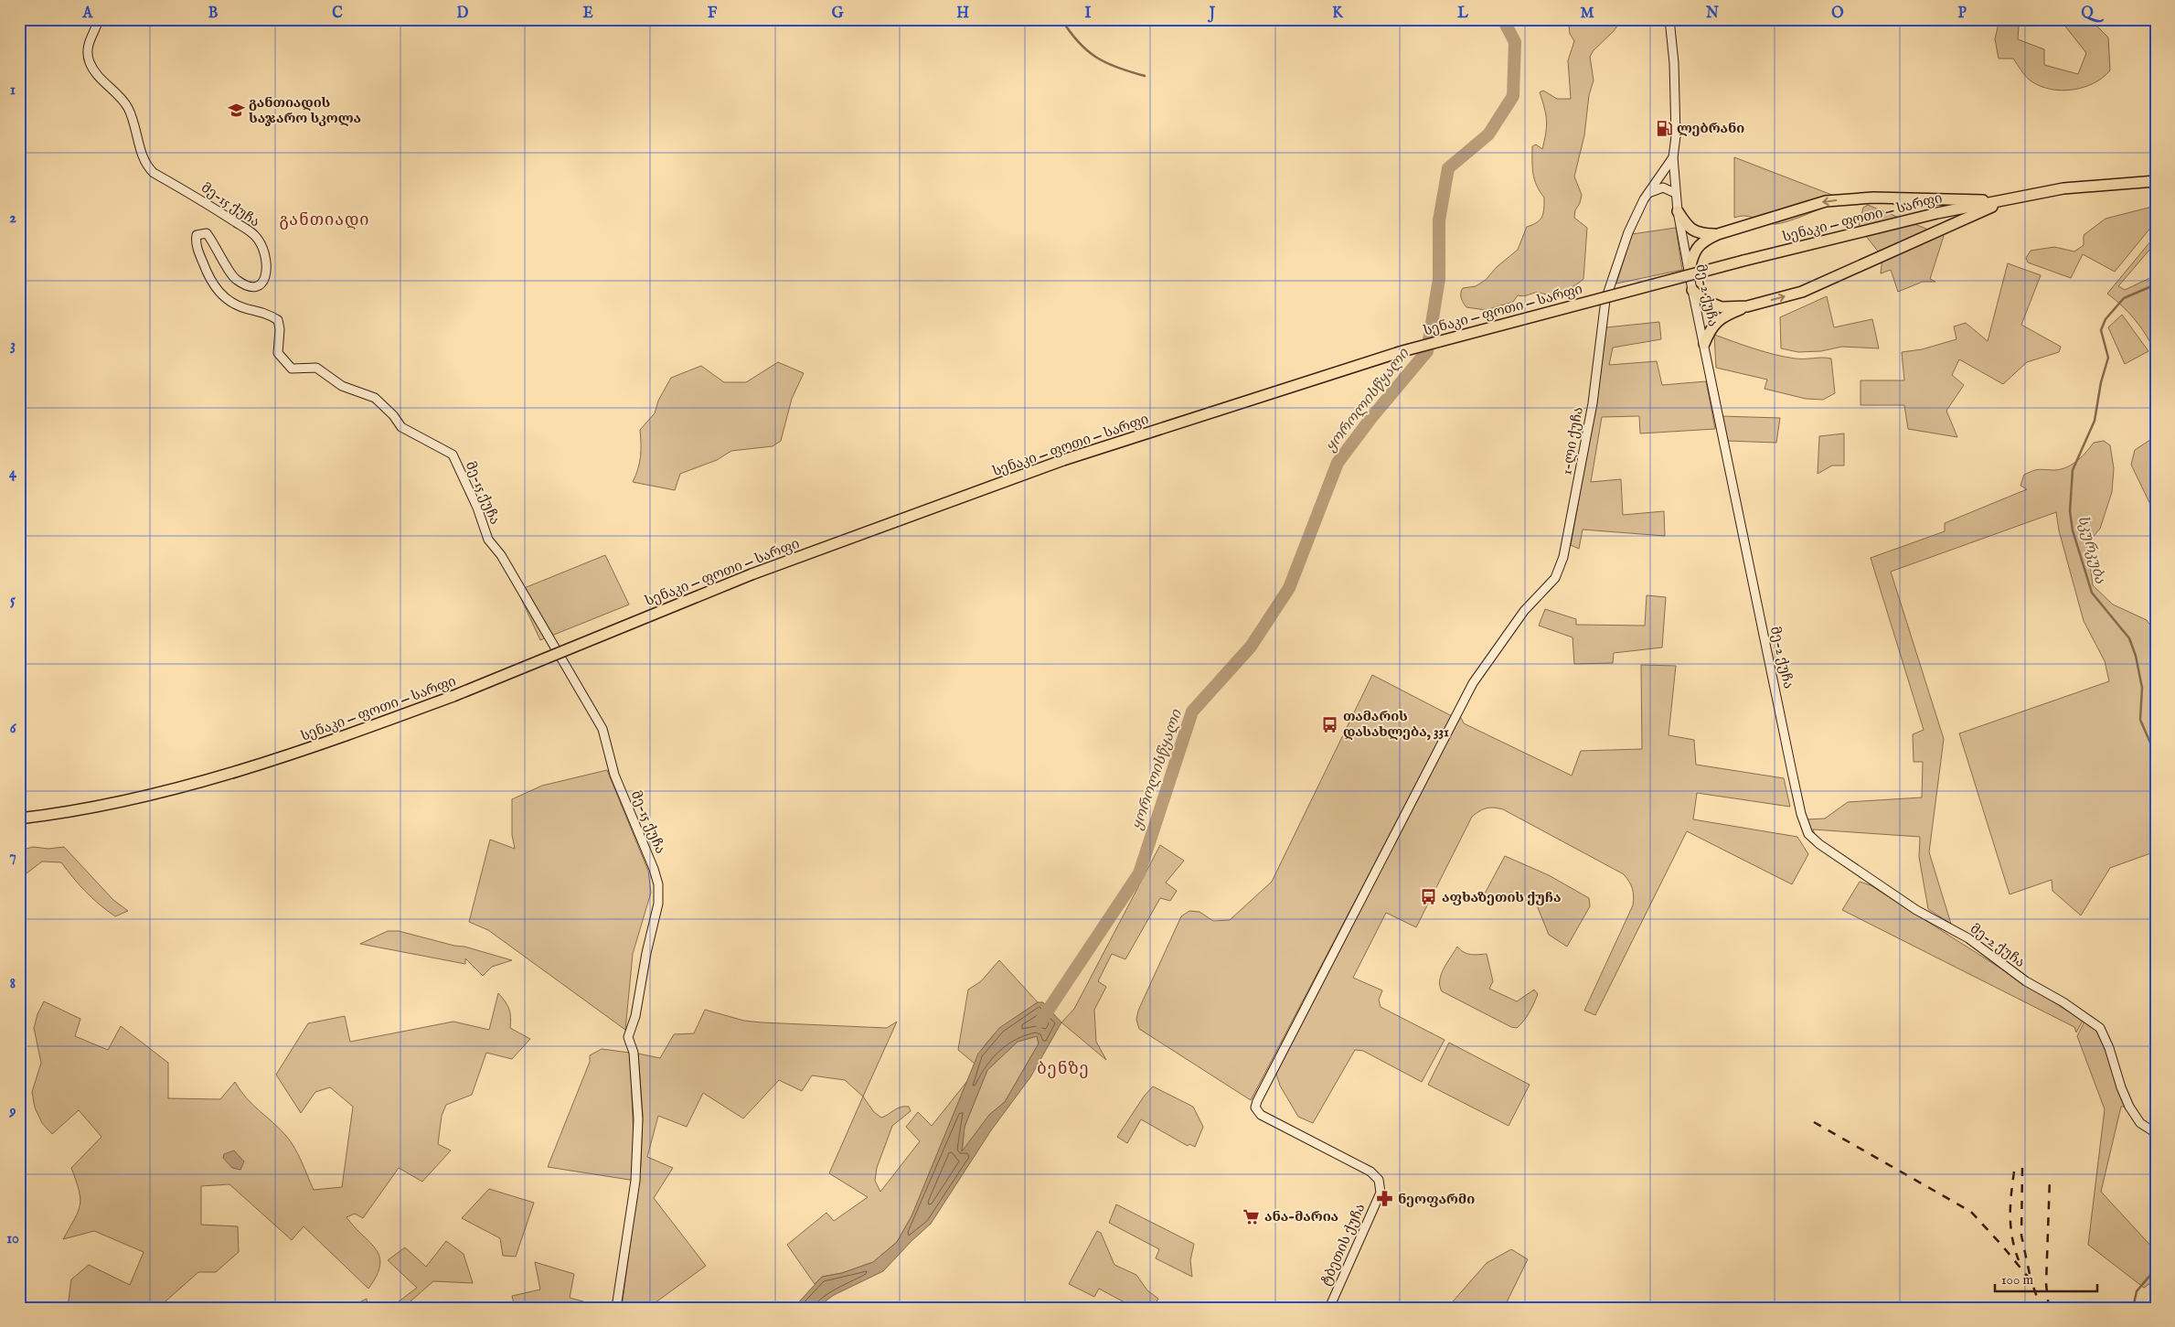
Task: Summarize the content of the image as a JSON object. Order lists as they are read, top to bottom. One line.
{"streets":{"highway":["სენაკი — ფოთი — სარფი"],"street":["მე-15 ქუჩა","მე-2 ქუჩა","1-ლი ქუჩა","ტბეთის ქუჩა"]},"crossings":[["მე-2 ქუჩა","1-ლი ქუჩა"],["1-ლი ქუჩა","ტბეთის ქუჩა"]],"districts":["განთიადი","ბენზე"],"water":["ყოროლისწყალი","სკურკუბა"],"places":{"school or university":["განთიადის საჯარო სკოლა"],"fuel station":["ლებრანი"],"bus stop":["თამარის დასახლება, 331","აფხაზეთის ქუჩა"],"pharmacy":["ნეოფარმი"],"supermarket":["ანა-მარია"]},"scale_bar":"100 m","grid":{"columns":["A","B","C","D","E","F","G","H","I","J","K","L","M","N","O","P","Q"],"rows":["1","2","3","4","5","6","7","8","9","10"]}}
